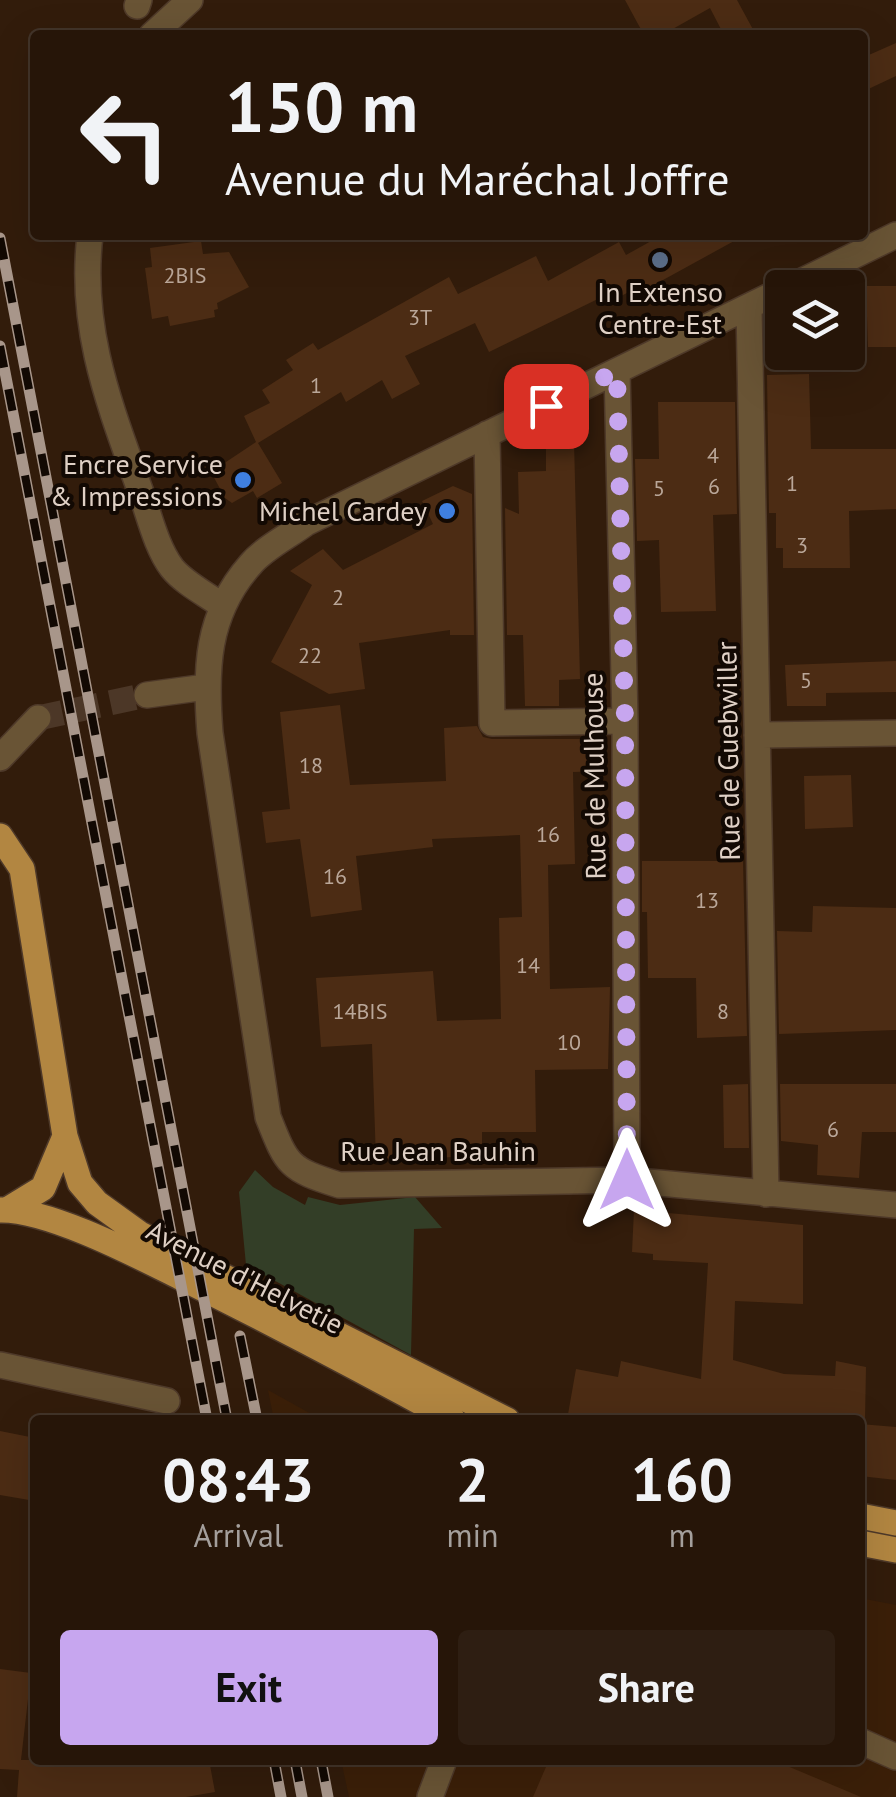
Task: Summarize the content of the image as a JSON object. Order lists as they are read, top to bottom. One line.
{"streets":{"main road":["Avenue d'Helvetie"],"street":["Rue de Guebwiller","Rue de Mulhouse","Rue Jean Bauhin"]},"crossings":[["Rue de Guebwiller","Rue Jean Bauhin"],["Rue de Mulhouse","Rue Jean Bauhin"]],"places":["In Extenso Centre-Est","Encre Service & Impressions","Michel Cardey"],"house_numbers":["2BIS","3T","1","4","1","6","5","3","2","22","5","18","16","16","13","14","14BIS","8","10","6"],"page":{"turn":["150 m","Avenue du Maréchal Joffre"],"eta":["08:43","Arrival","2","min","160","m"],"buttons":["Exit","Share"]}}
